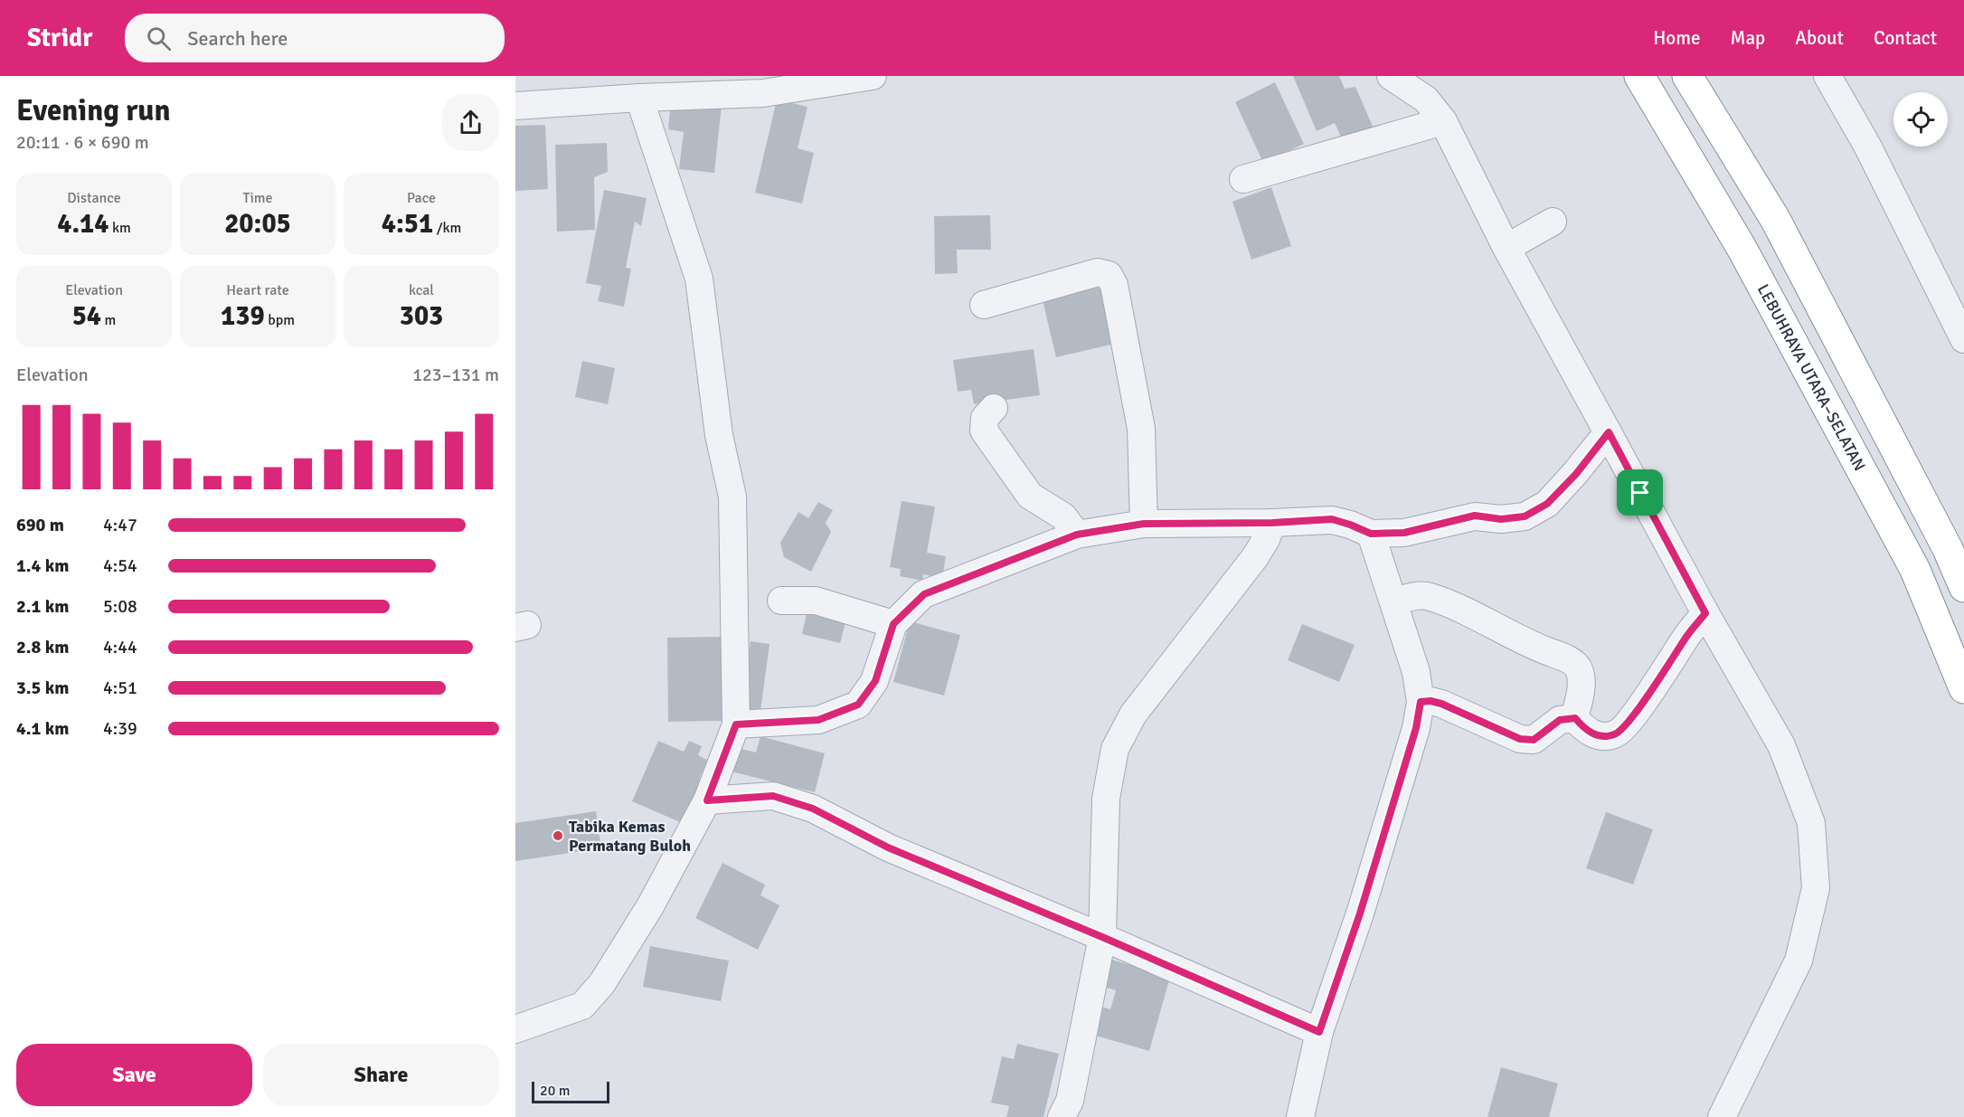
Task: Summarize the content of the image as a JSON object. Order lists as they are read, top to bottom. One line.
{"streets":{"highway":["LEBUHRAYA UTARA–SELATAN"]},"places":["Tabika Kemas Permatang Buloh"],"scale_bar":"20 m","page":{"header":"Stridr","search":"Search here","nav":["Home","Map","About","Contact"],"heading":["Evening run","20:11 · 6 × 690 m"],"stats":[["Distance","4.14 km"],["Time","20:05"],["Pace","4:51 /km"],["Elevation","54 m"],["Heart rate","139 bpm"],["kcal","303"]],"chart":["Elevation","123–131 m"],"list":[{"name":"690 m","note":"4:47"},{"name":"1.4 km","note":"4:54"},{"name":"2.1 km","note":"5:08"},{"name":"2.8 km","note":"4:44"},{"name":"3.5 km","note":"4:51"},{"name":"4.1 km","note":"4:39"}],"buttons":["Save","Share"],"scale":"20 m"}}
